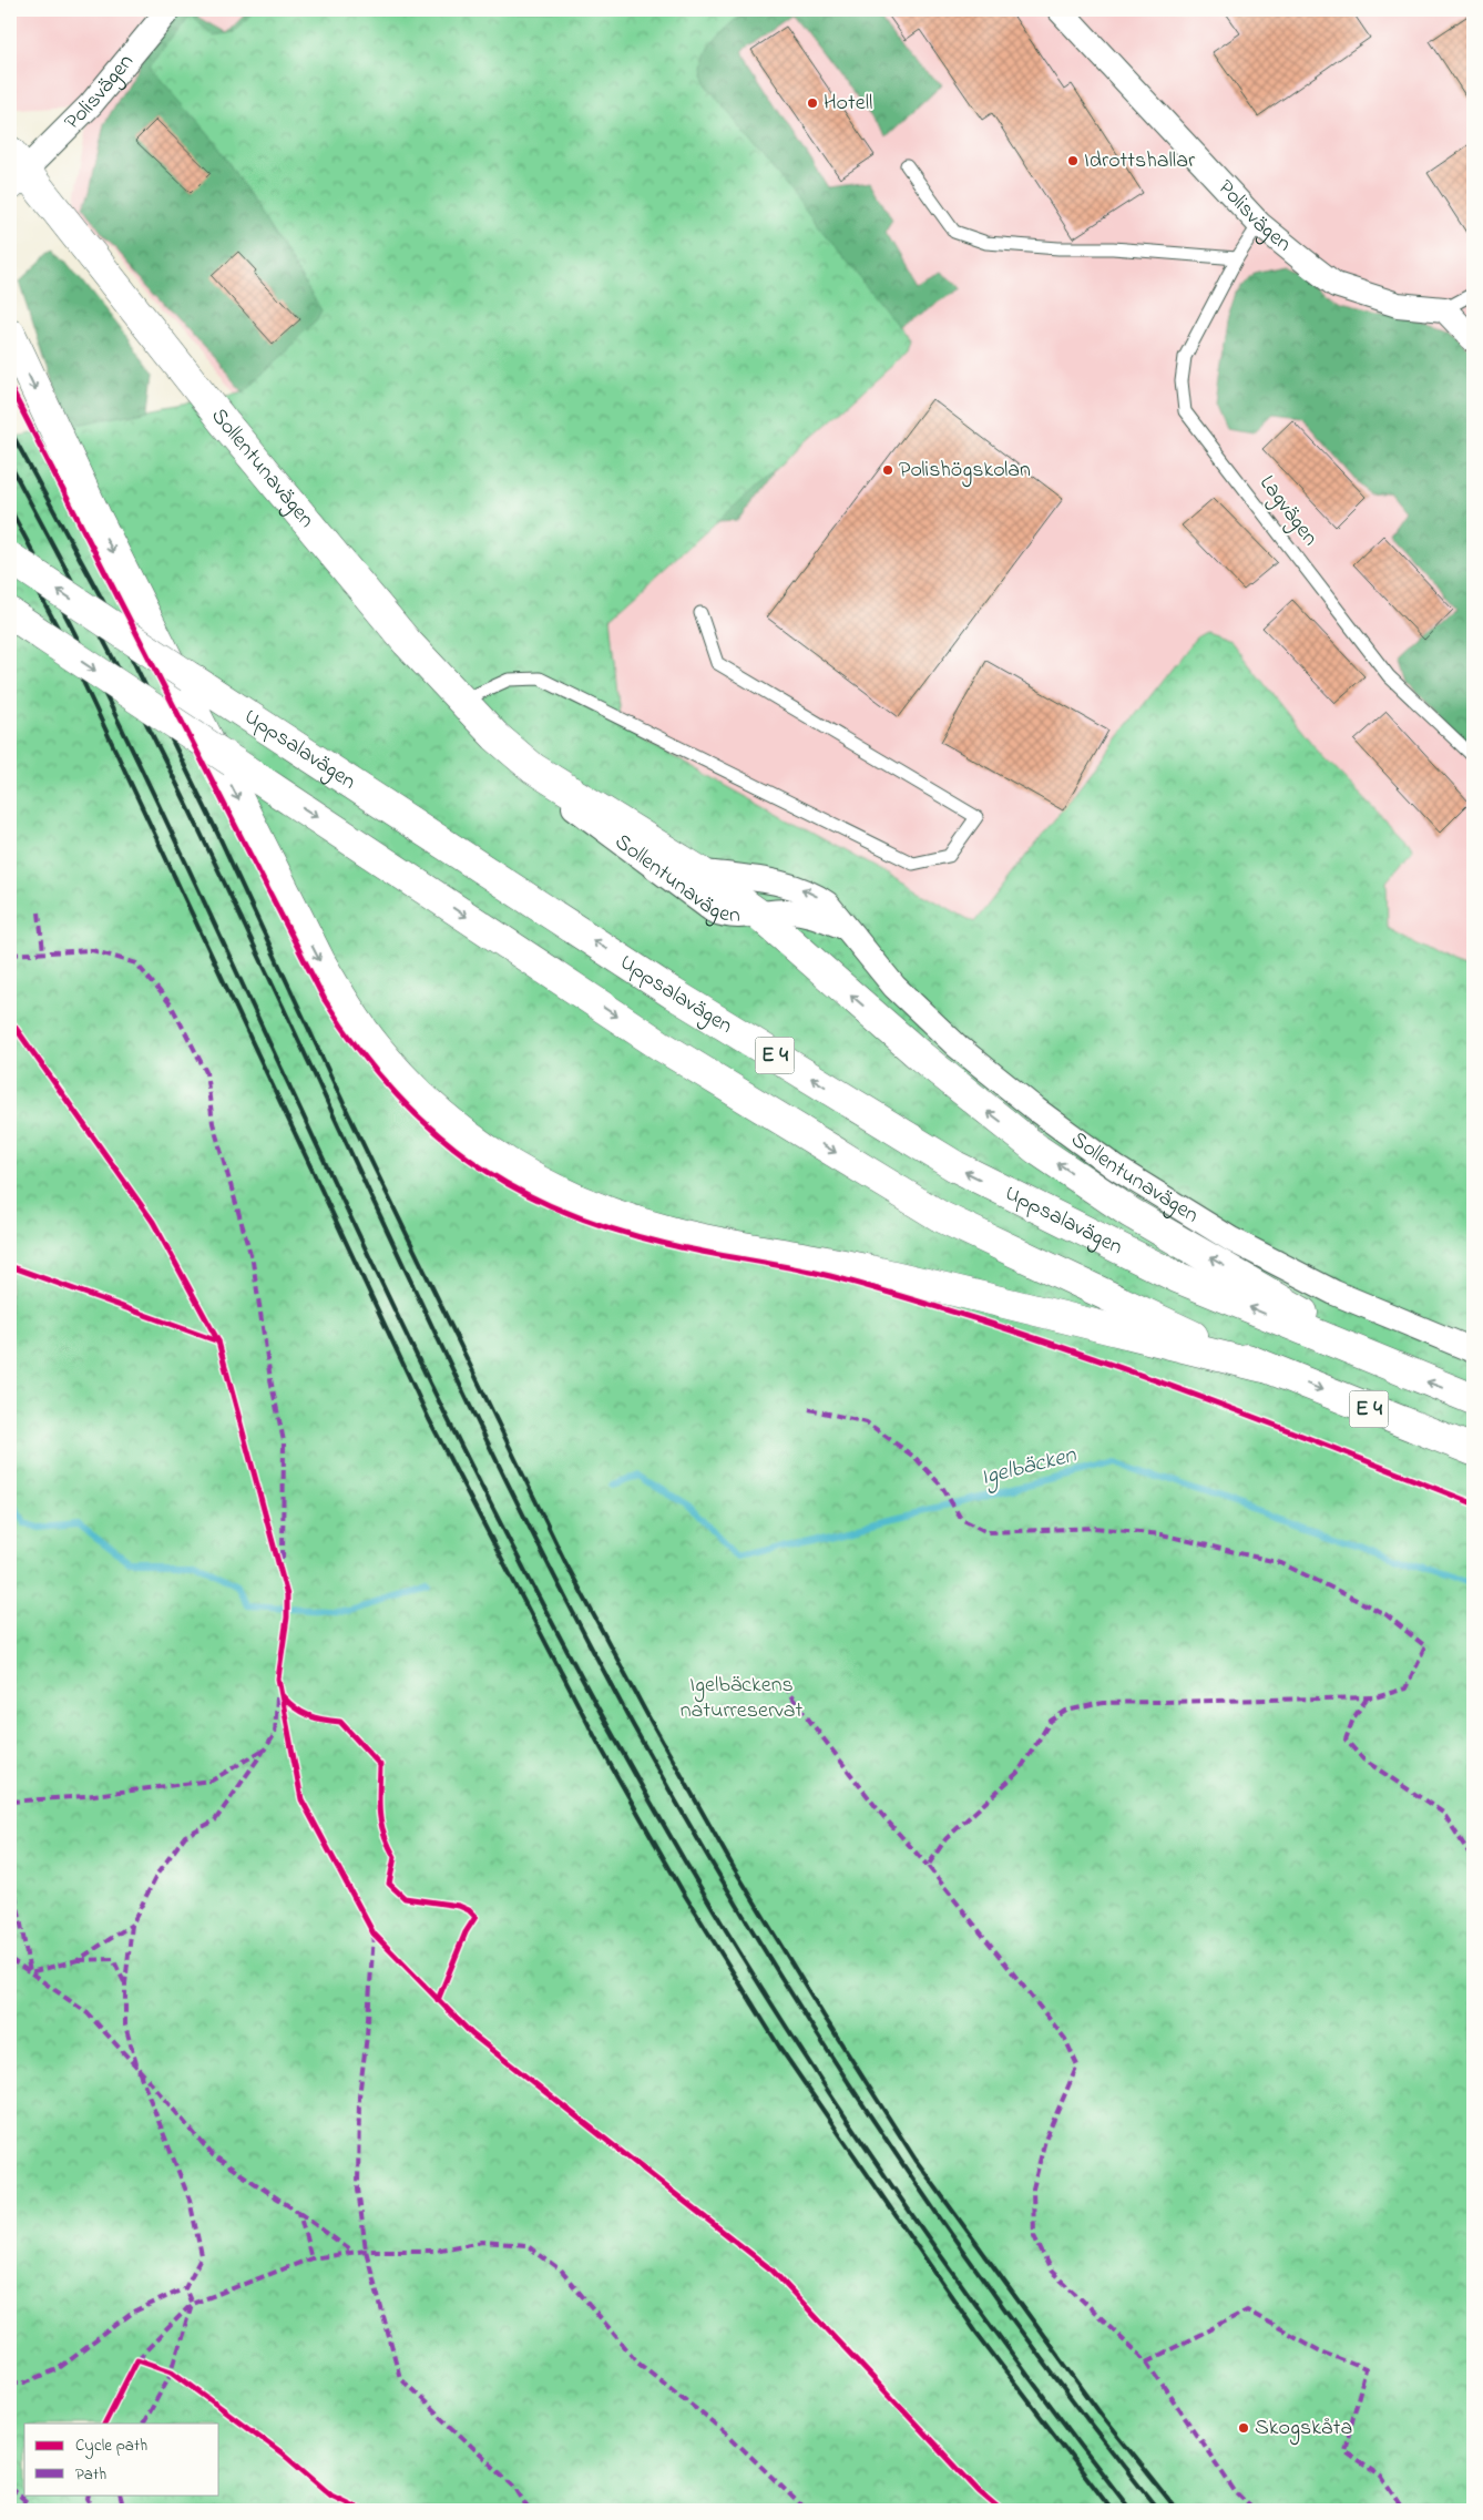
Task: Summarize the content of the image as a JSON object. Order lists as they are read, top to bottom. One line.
{"streets":{"main road":["Sollentunavägen","Uppsalavägen","E 4"],"street":["Polisvägen"],"lane":["Lagvägen"]},"crossings":[["Polisvägen","Sollentunavägen"],["Polisvägen","Lagvägen"]],"water":["Igelbäcken"],"parks":["Igelbäckens naturreservat"],"places":["Hotell","Idrottshallar","Polishögskolan","Skogskåta"],"legend":["Cycle path","Path"]}
